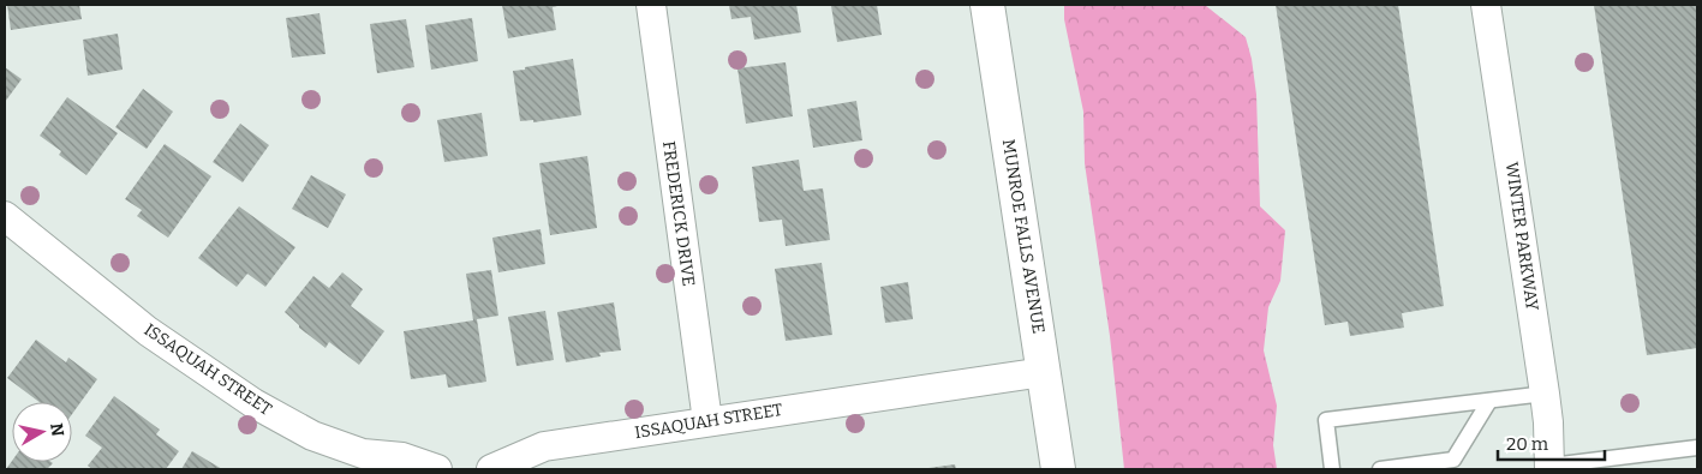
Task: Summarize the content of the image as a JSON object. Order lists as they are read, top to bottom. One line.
{"streets":{"street":["FREDERICK DRIVE","MUNROE FALLS AVENUE","WINTER PARKWAY","ISSAQUAH STREET"]},"crossings":[["FREDERICK DRIVE","ISSAQUAH STREET"],["MUNROE FALLS AVENUE","ISSAQUAH STREET"]],"scale_bar":"20 m","north":"right"}
